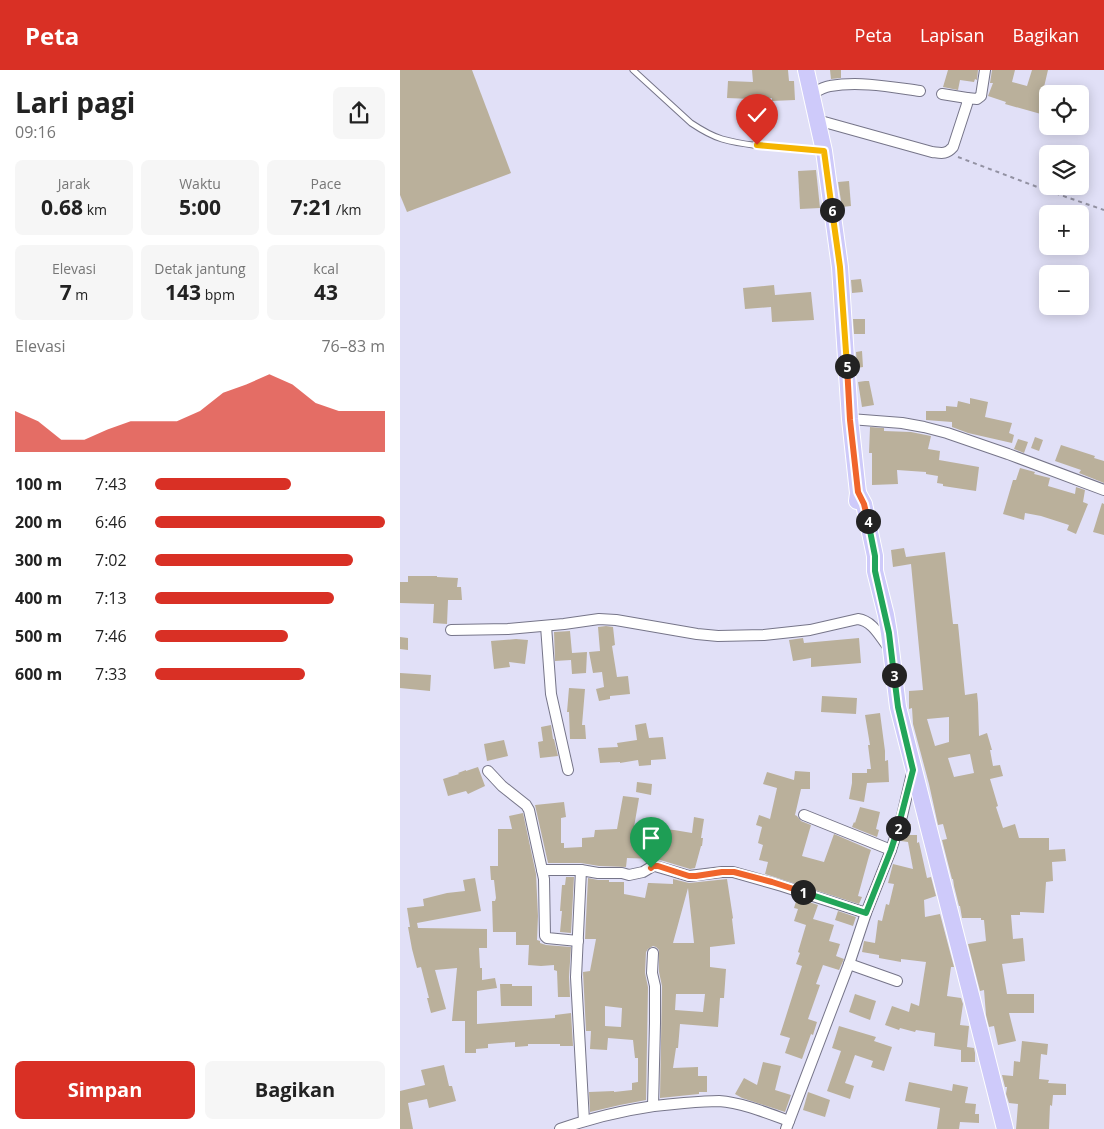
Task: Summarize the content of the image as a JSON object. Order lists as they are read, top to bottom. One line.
{"page":{"header":"Peta","nav":["Peta","Lapisan","Bagikan"],"heading":["Lari pagi","09:16"],"map_buttons":["+","−"],"stats":[["Jarak","0.68 km"],["Waktu","5:00"],["Pace","7:21 /km"],["Elevasi","7 m"],["Detak jantung","143 bpm"],["kcal","43"]],"pins":["6","5","4","3","2","1"],"chart":["Elevasi","76–83 m"],"list":[{"name":"100 m","note":"7:43"},{"name":"200 m","note":"6:46"},{"name":"300 m","note":"7:02"},{"name":"400 m","note":"7:13"},{"name":"500 m","note":"7:46"},{"name":"600 m","note":"7:33"}],"buttons":["Simpan","Bagikan"]}}
